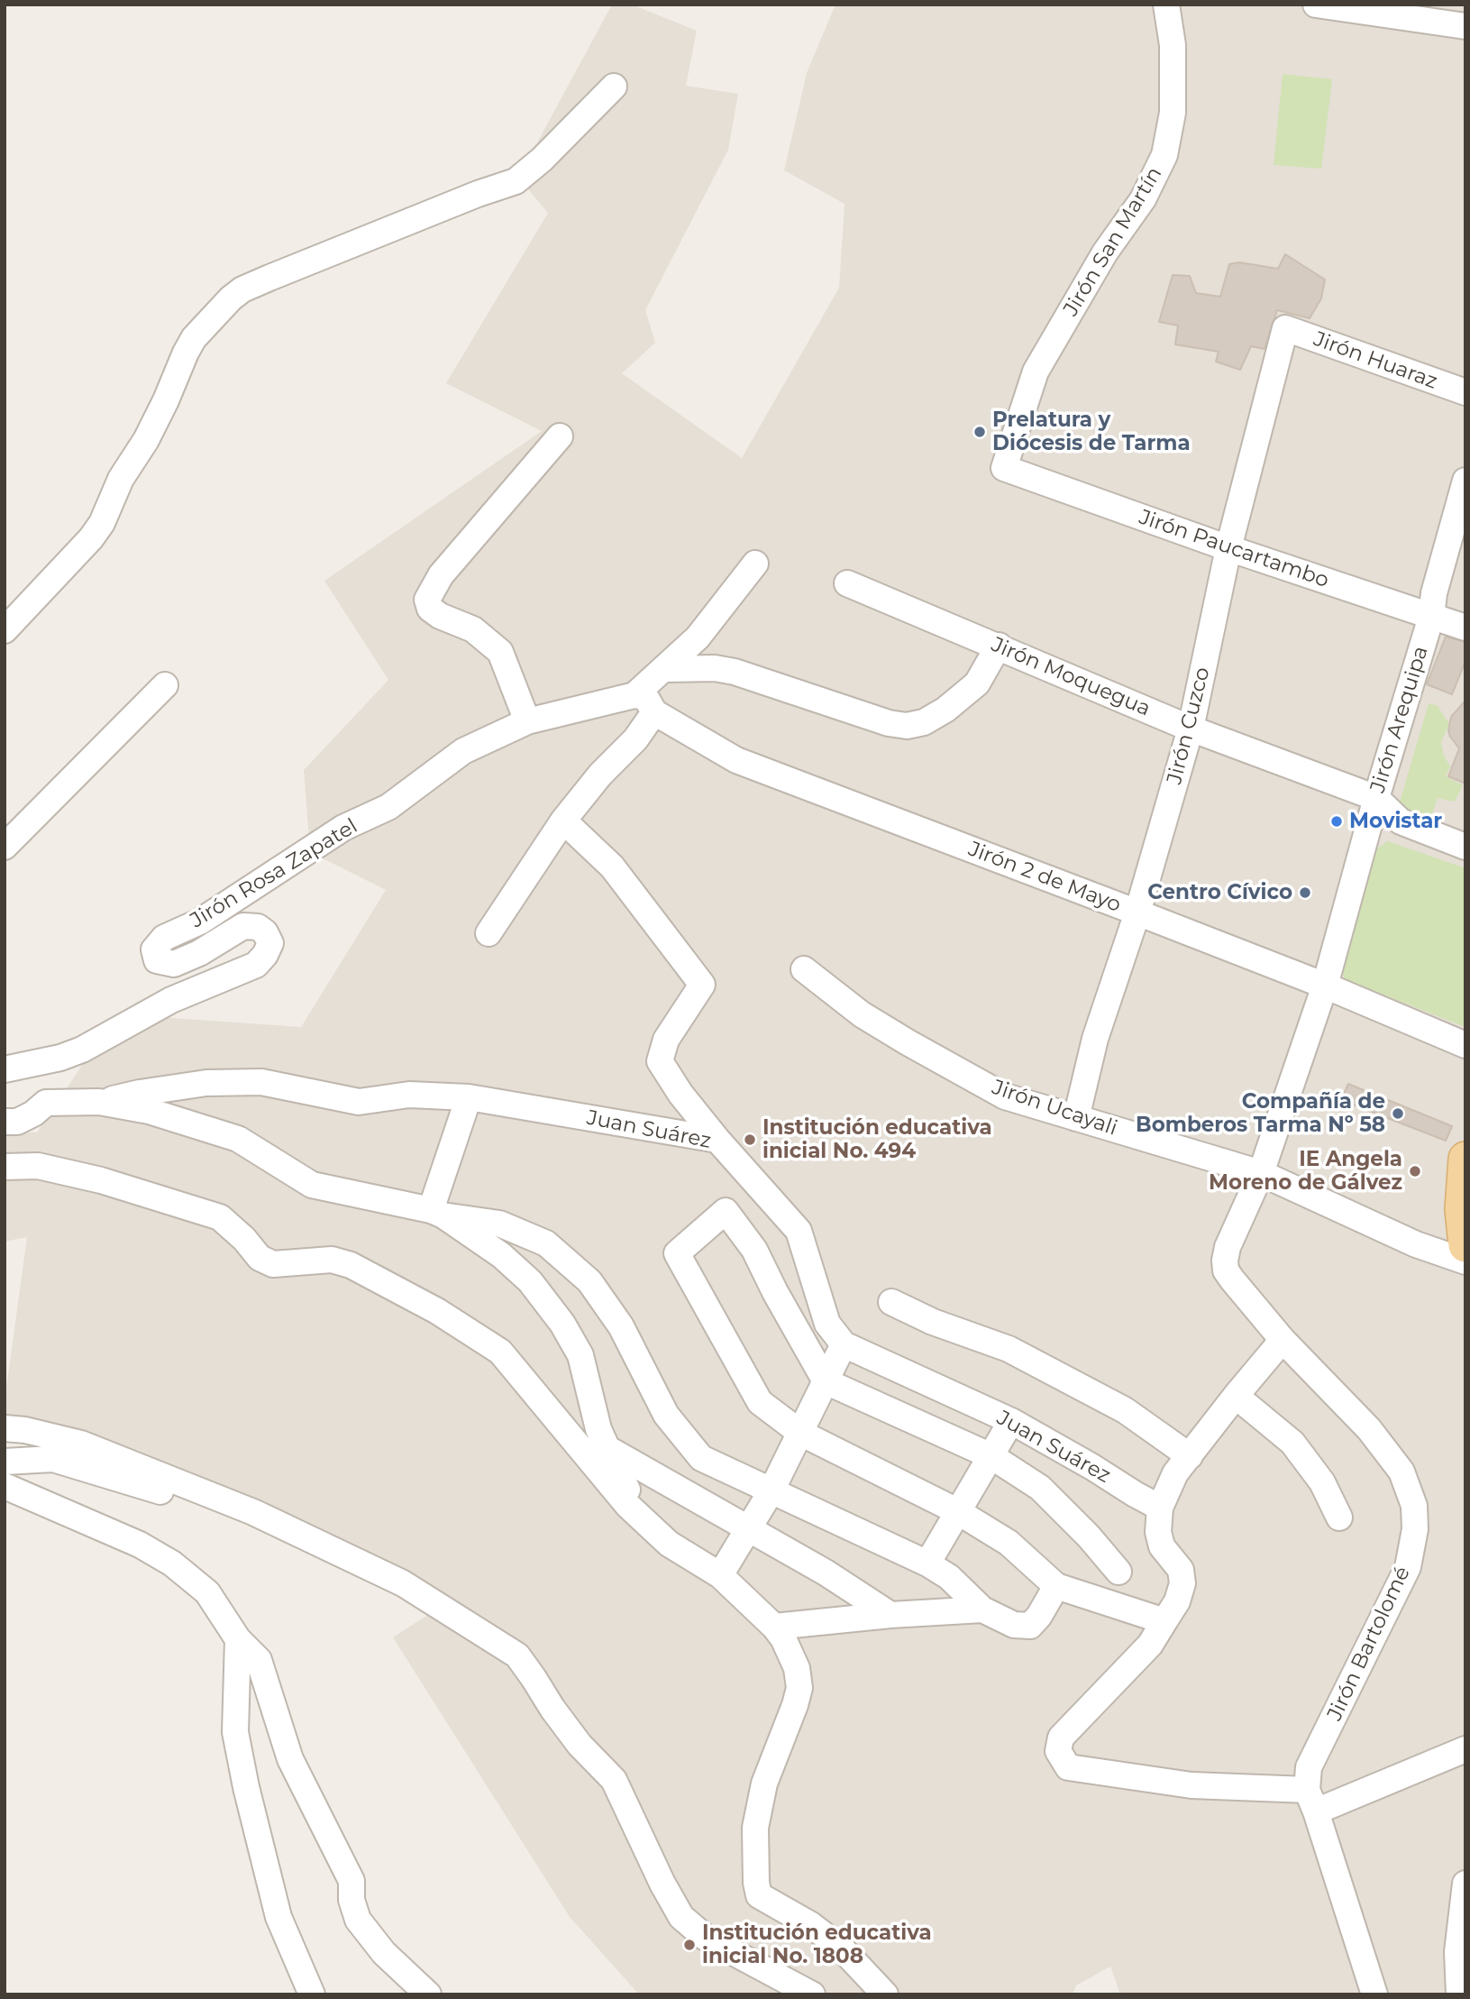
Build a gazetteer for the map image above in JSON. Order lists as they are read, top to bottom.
{
  "streets": {
    "street": [
      "Jirón San Martín",
      "Jirón Huaraz",
      "Jirón Paucartambo",
      "Jirón Moquegua",
      "Jirón Arequipa",
      "Jirón Cuzco",
      "Jirón Rosa Zapatel",
      "Jirón 2 de Mayo",
      "Jirón Ucayali",
      "Juan Suárez",
      "Jirón Bartolomé"
    ]
  },
  "crossings": [
    ["Jirón San Martín", "Jirón Paucartambo"],
    ["Jirón Huaraz", "Jirón Cuzco"],
    ["Jirón Paucartambo", "Jirón Arequipa"],
    ["Jirón Paucartambo", "Jirón Cuzco"],
    ["Jirón Moquegua", "Jirón Arequipa"],
    ["Jirón Moquegua", "Jirón Cuzco"],
    ["Jirón Arequipa", "Jirón 2 de Mayo"],
    ["Jirón Arequipa", "Jirón Ucayali"],
    ["Jirón Arequipa", "Jirón Bartolomé"],
    ["Jirón Cuzco", "Jirón 2 de Mayo"],
    ["Jirón Cuzco", "Jirón Ucayali"],
    ["Jirón Rosa Zapatel", "Jirón 2 de Mayo"]
  ],
  "places": [
    "Prelatura y Diócesis de Tarma",
    "Movistar",
    "Centro Cívico",
    "Compañía de Bomberos Tarma Nº 58",
    "Institución educativa inicial No. 494",
    "IE Angela Moreno de Gálvez",
    "Institución educativa inicial No. 1808"
  ]
}
